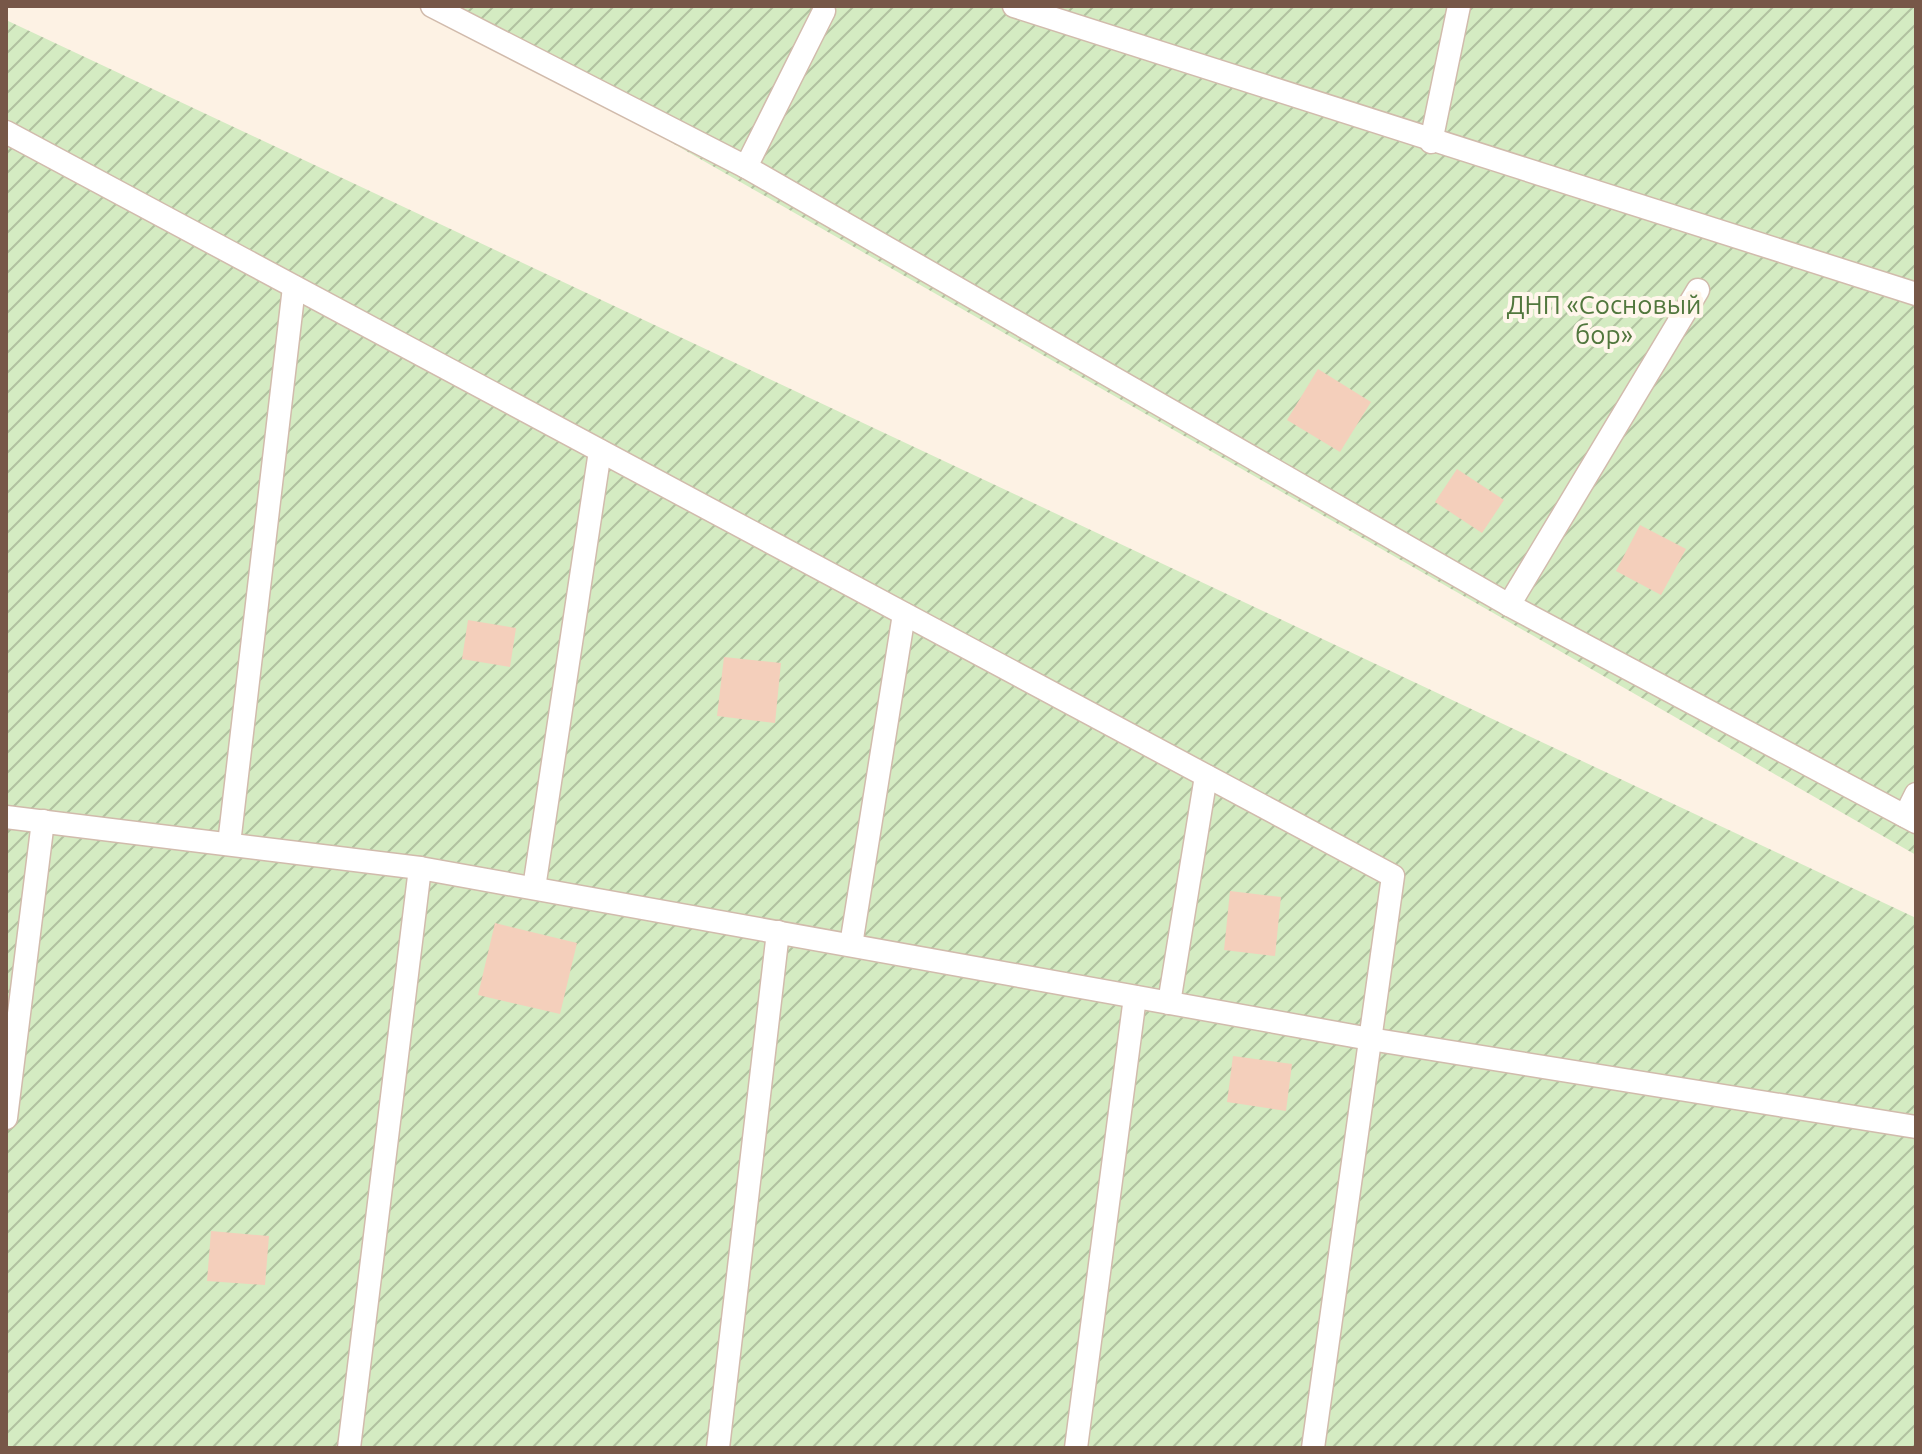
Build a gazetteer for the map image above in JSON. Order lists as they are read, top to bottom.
{
  "parks": ["ДНП «Сосновый бор»"]
}
